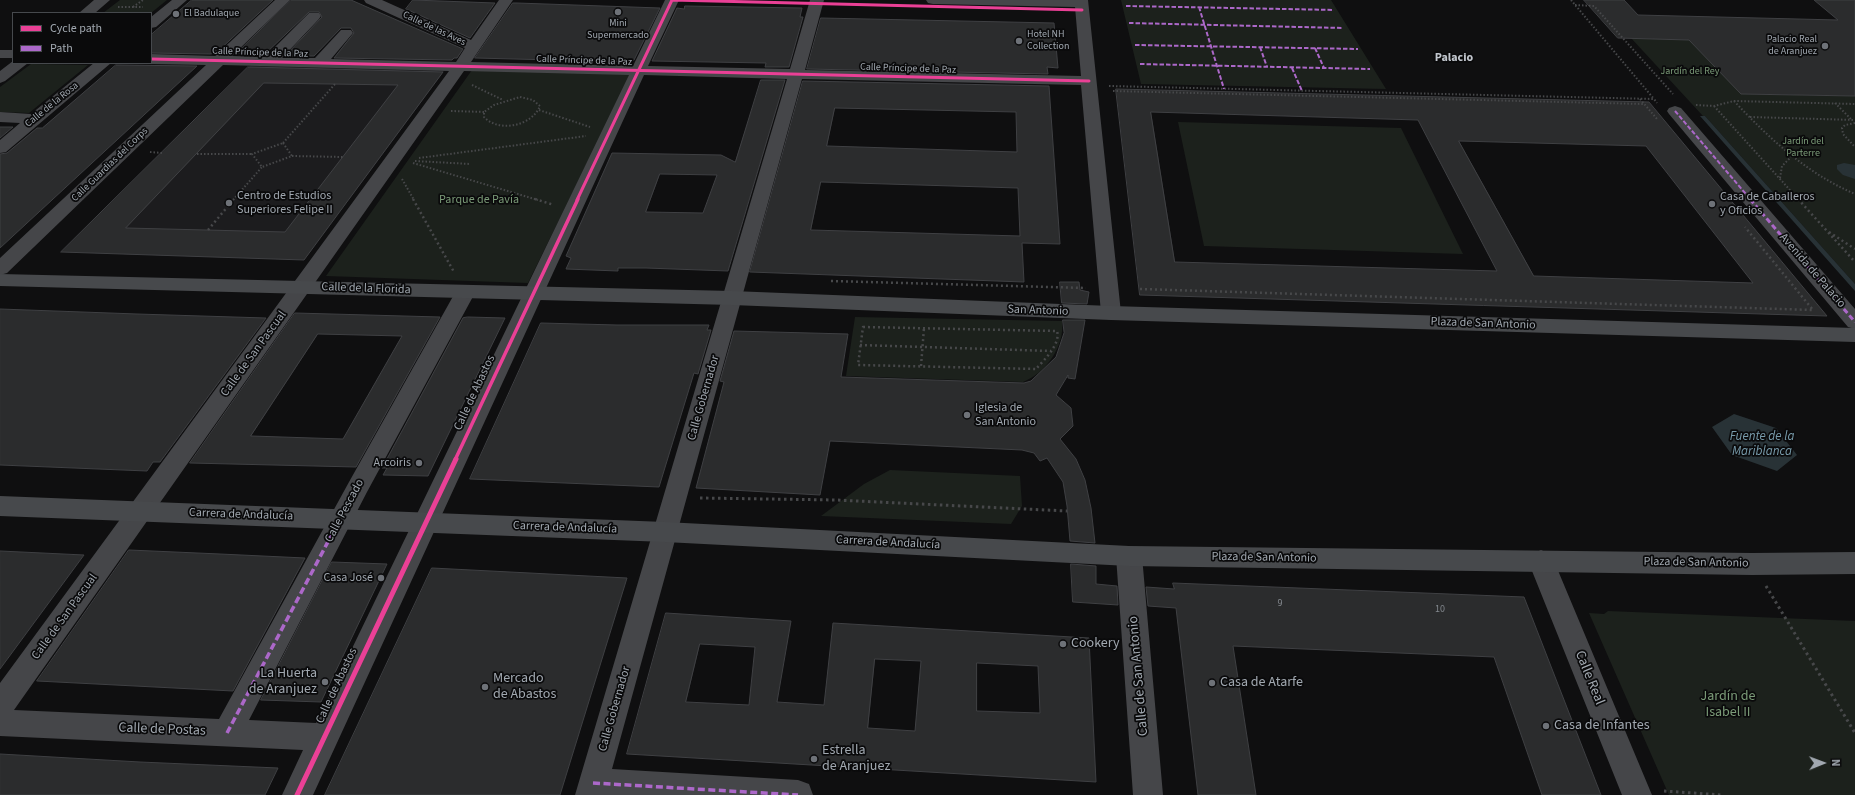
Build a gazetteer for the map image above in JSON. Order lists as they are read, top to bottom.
{
  "streets": {
    "main road": [
      "Calle de la Florida",
      "San Antonio",
      "Plaza de San Antonio",
      "Carrera de Andalucía"
    ],
    "street": [
      "Calle de las Aves",
      "Calle Príncipe de la Paz",
      "Calle de la Rosa",
      "Calle Guardias del Corps",
      "Avenida de Palacio",
      "Calle de San Pascual",
      "Calle de Abastos",
      "Calle Gobernador",
      "Calle Pescado",
      "Calle de San Antonio",
      "Calle Real",
      "Calle de Postas"
    ]
  },
  "crossings": [
    ["Calle de las Aves", "Calle de San Pascual"],
    ["Calle Príncipe de la Paz", "Calle Guardias del Corps"],
    ["Calle Príncipe de la Paz", "Calle de San Pascual"],
    ["Calle Príncipe de la Paz", "Calle de Abastos"],
    ["Calle Príncipe de la Paz", "Calle Gobernador"],
    ["Calle de la Florida", "San Antonio"],
    ["Calle de la Florida", "Calle de San Pascual"],
    ["Calle de la Florida", "Calle de Abastos"],
    ["Calle de la Florida", "Calle Gobernador"],
    ["Calle de la Florida", "Calle Pescado"],
    ["San Antonio", "Plaza de San Antonio"],
    ["San Antonio", "Calle Gobernador"],
    ["Plaza de San Antonio", "Carrera de Andalucía"],
    ["Plaza de San Antonio", "Calle de San Antonio"],
    ["Plaza de San Antonio", "Calle Real"],
    ["Calle de San Pascual", "Carrera de Andalucía"],
    ["Calle de Abastos", "Carrera de Andalucía"],
    ["Calle de Abastos", "Calle de Postas"],
    ["Calle Gobernador", "Carrera de Andalucía"],
    ["Calle Pescado", "Carrera de Andalucía"],
    ["Calle Pescado", "Calle de Postas"],
    ["Carrera de Andalucía", "Calle de San Antonio"]
  ],
  "districts": ["Palacio"],
  "water": ["Fuente de la Mariblanca"],
  "parks": [
    "Jardín del Rey",
    "Jardín del Parterre",
    "Parque de Pavía",
    "Jardín de Isabel II"
  ],
  "places": [
    "Mini Supermercado",
    "El Badulaque",
    "Hotel NH Collection",
    "Palacio Real de Aranjuez",
    "Centro de Estudios Superiores Felipe II",
    "Casa de Caballeros y Oficios",
    "Iglesia de San Antonio",
    "Arcoiris",
    "Casa José",
    "Cookery",
    "La Huerta de Aranjuez",
    "Casa de Atarfe",
    "Mercado de Abastos",
    "Casa de Infantes",
    "Estrella de Aranjuez"
  ],
  "house_numbers": ["9", "10"],
  "legend": ["Cycle path", "Path"],
  "north": "right"
}
